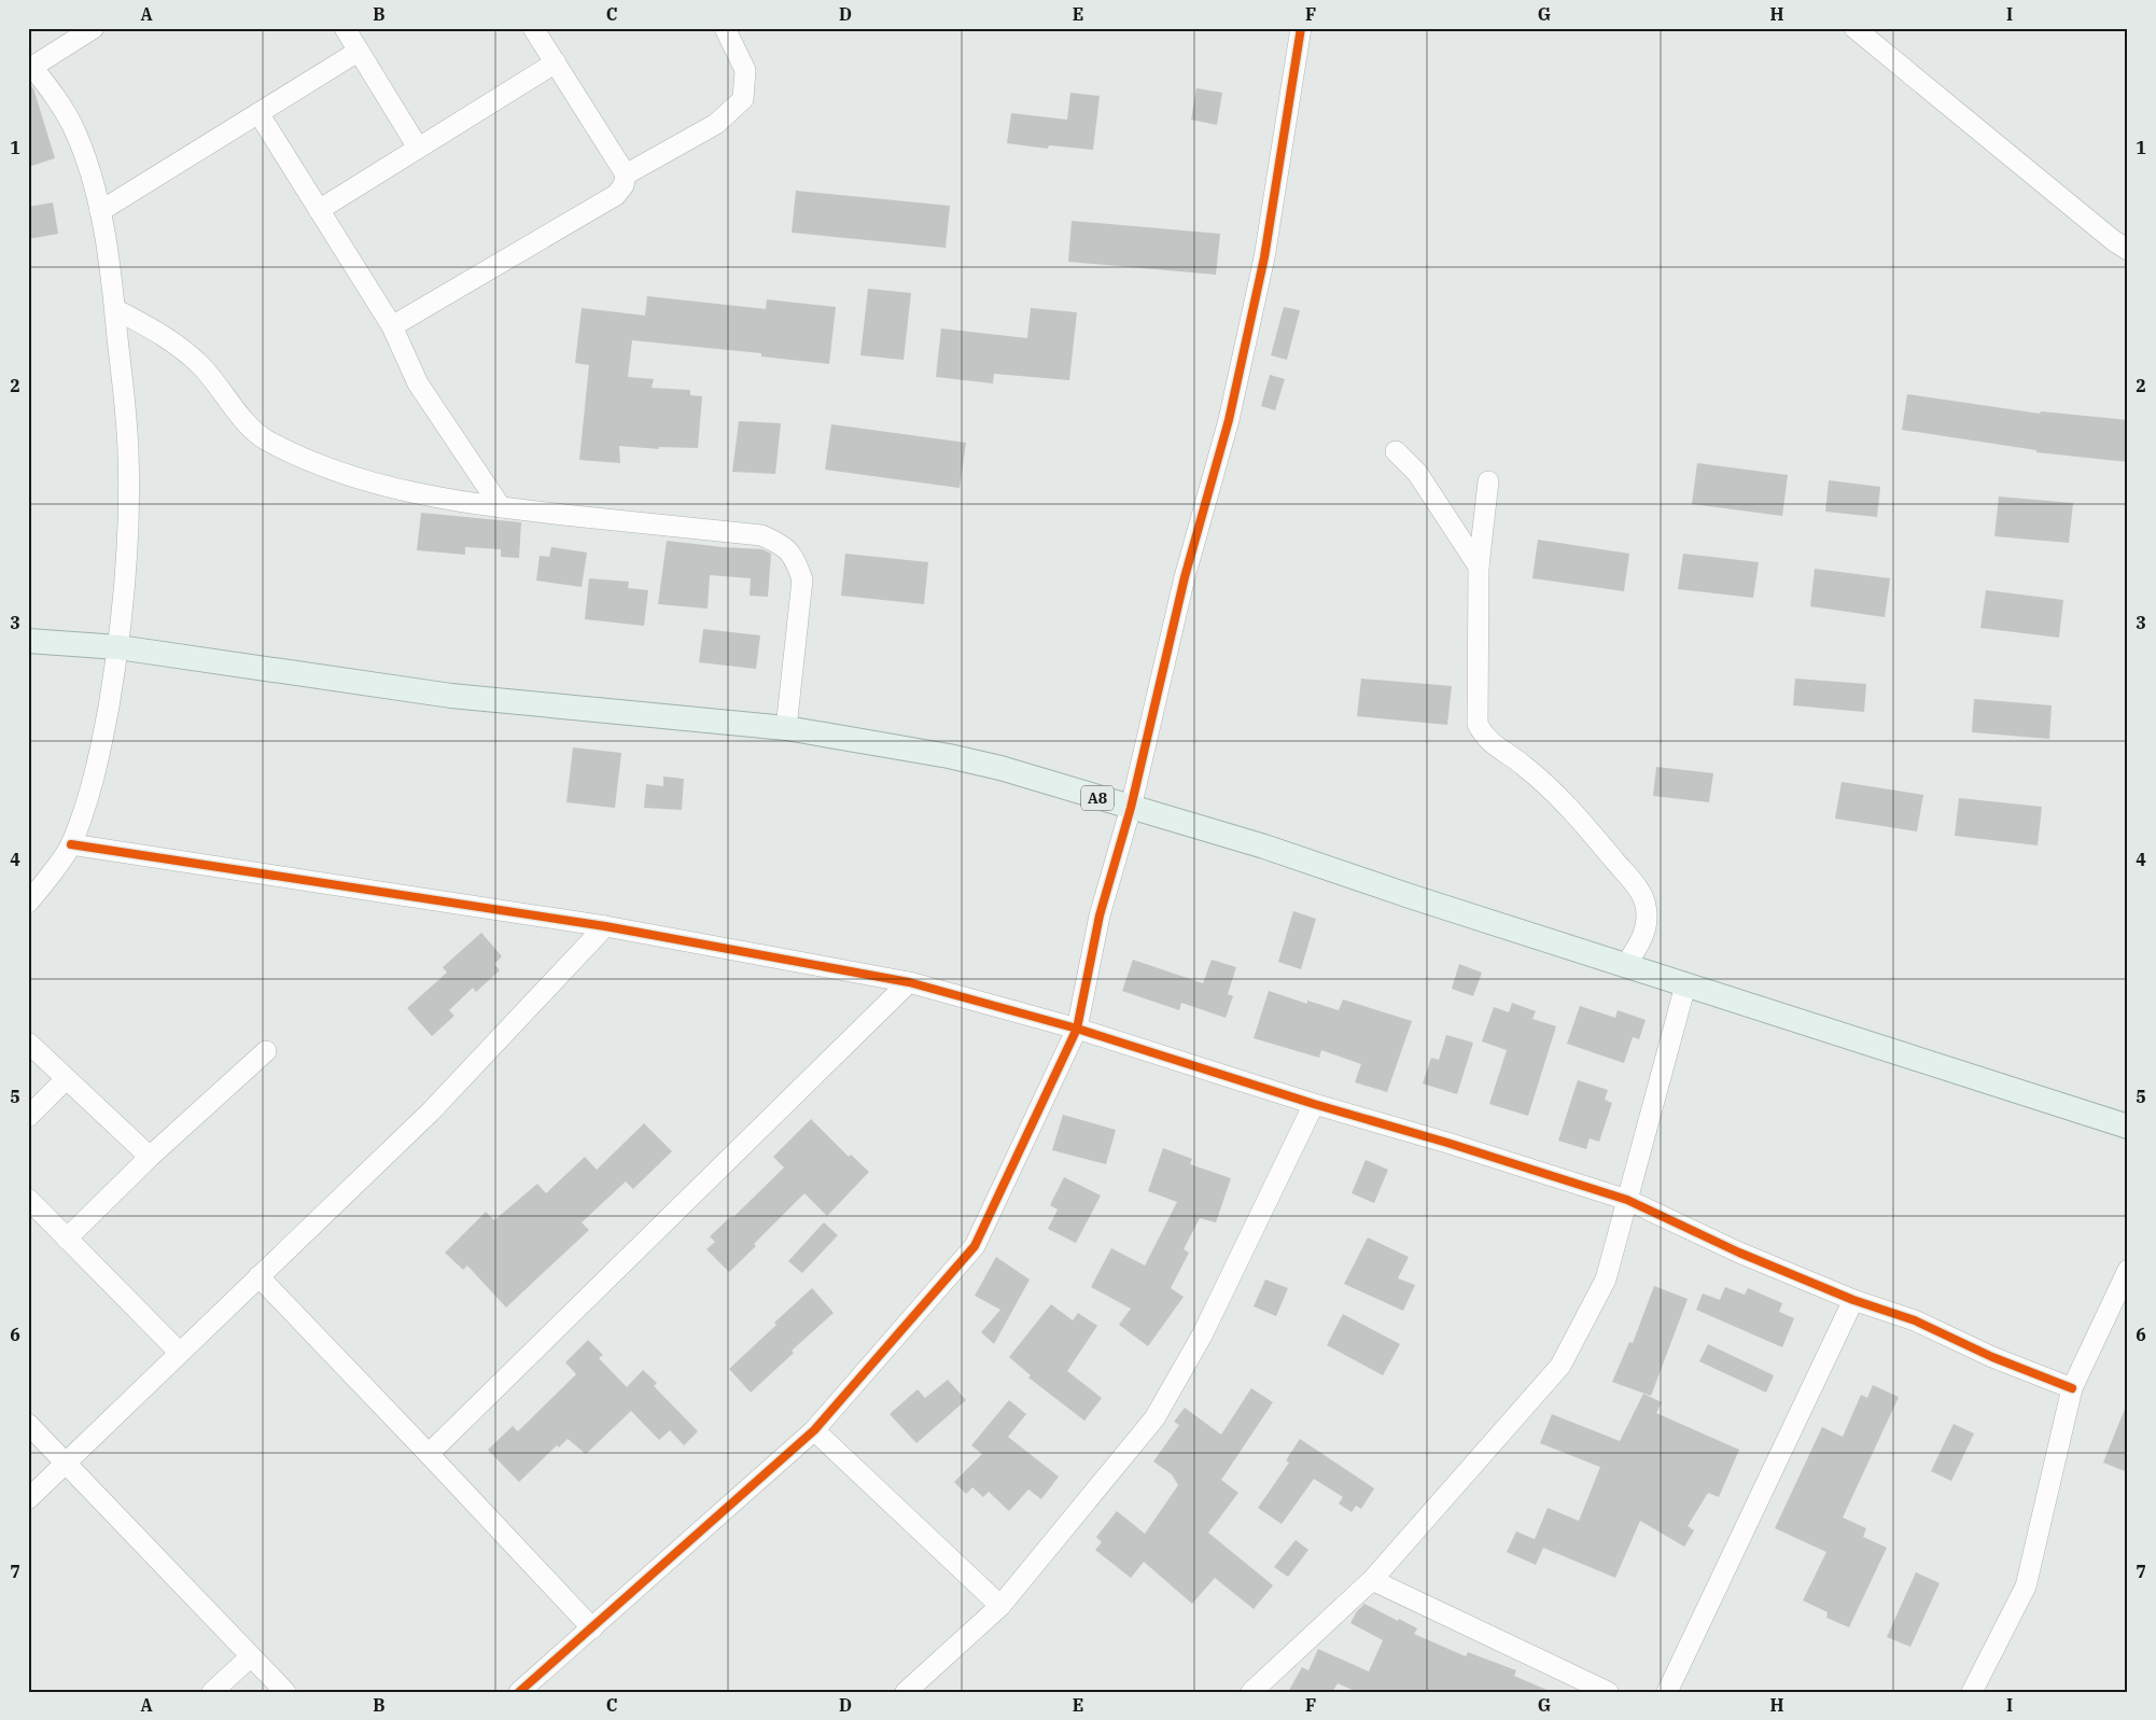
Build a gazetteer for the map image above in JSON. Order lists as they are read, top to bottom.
{
  "streets": {
    "main road": ["A8"]
  },
  "grid": {
    "columns": [
      "A",
      "B",
      "C",
      "D",
      "E",
      "F",
      "G",
      "H",
      "I"
    ],
    "rows": [
      "1",
      "2",
      "3",
      "4",
      "5",
      "6",
      "7"
    ]
  }
}
